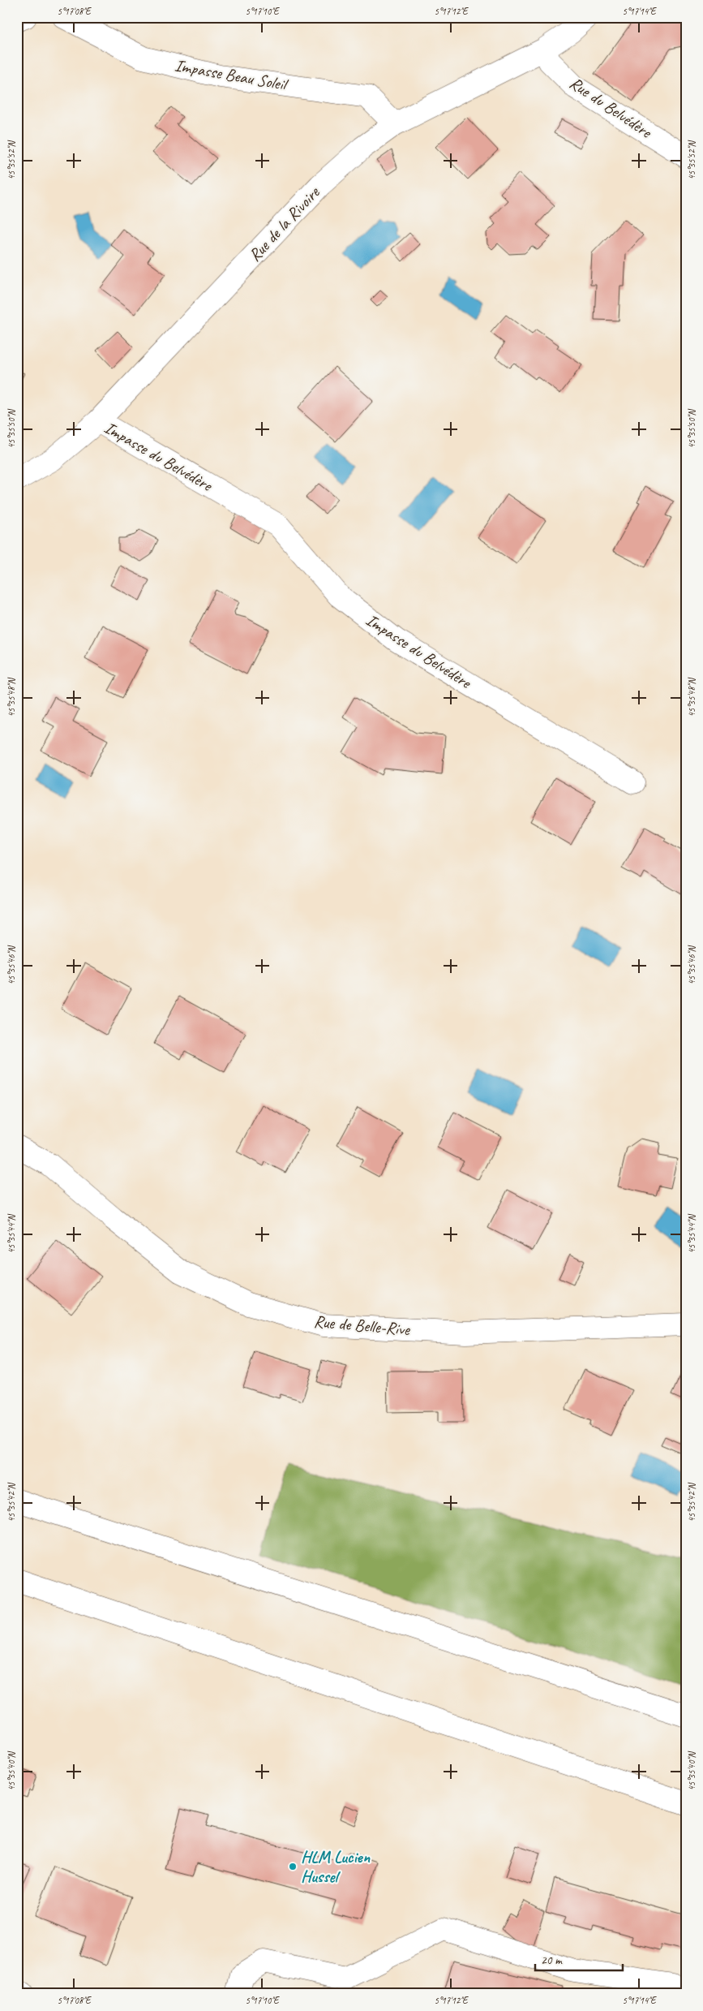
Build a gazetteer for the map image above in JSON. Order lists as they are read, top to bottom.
{
  "streets": {
    "main road": [
      "Impasse Beau Soleil",
      "Rue du Belvédère",
      "Rue de la Rivoire",
      "Impasse du Belvédère",
      "Rue de Belle-Rive"
    ]
  },
  "crossings": [
    ["Impasse Beau Soleil", "Rue de la Rivoire"],
    ["Rue du Belvédère", "Rue de la Rivoire"],
    ["Rue de la Rivoire", "Impasse du Belvédère"]
  ],
  "places": ["HLM Lucien Hussel"],
  "scale_bar": "20 m",
  "coordinates": [
    "5°17'08\"E",
    "5°17'10\"E",
    "5°17'12\"E",
    "5°17'14\"E",
    "45°35'52\"N",
    "45°35'50\"N",
    "45°35'48\"N",
    "45°35'46\"N",
    "45°35'44\"N",
    "45°35'42\"N",
    "45°35'40\"N"
  ]
}
